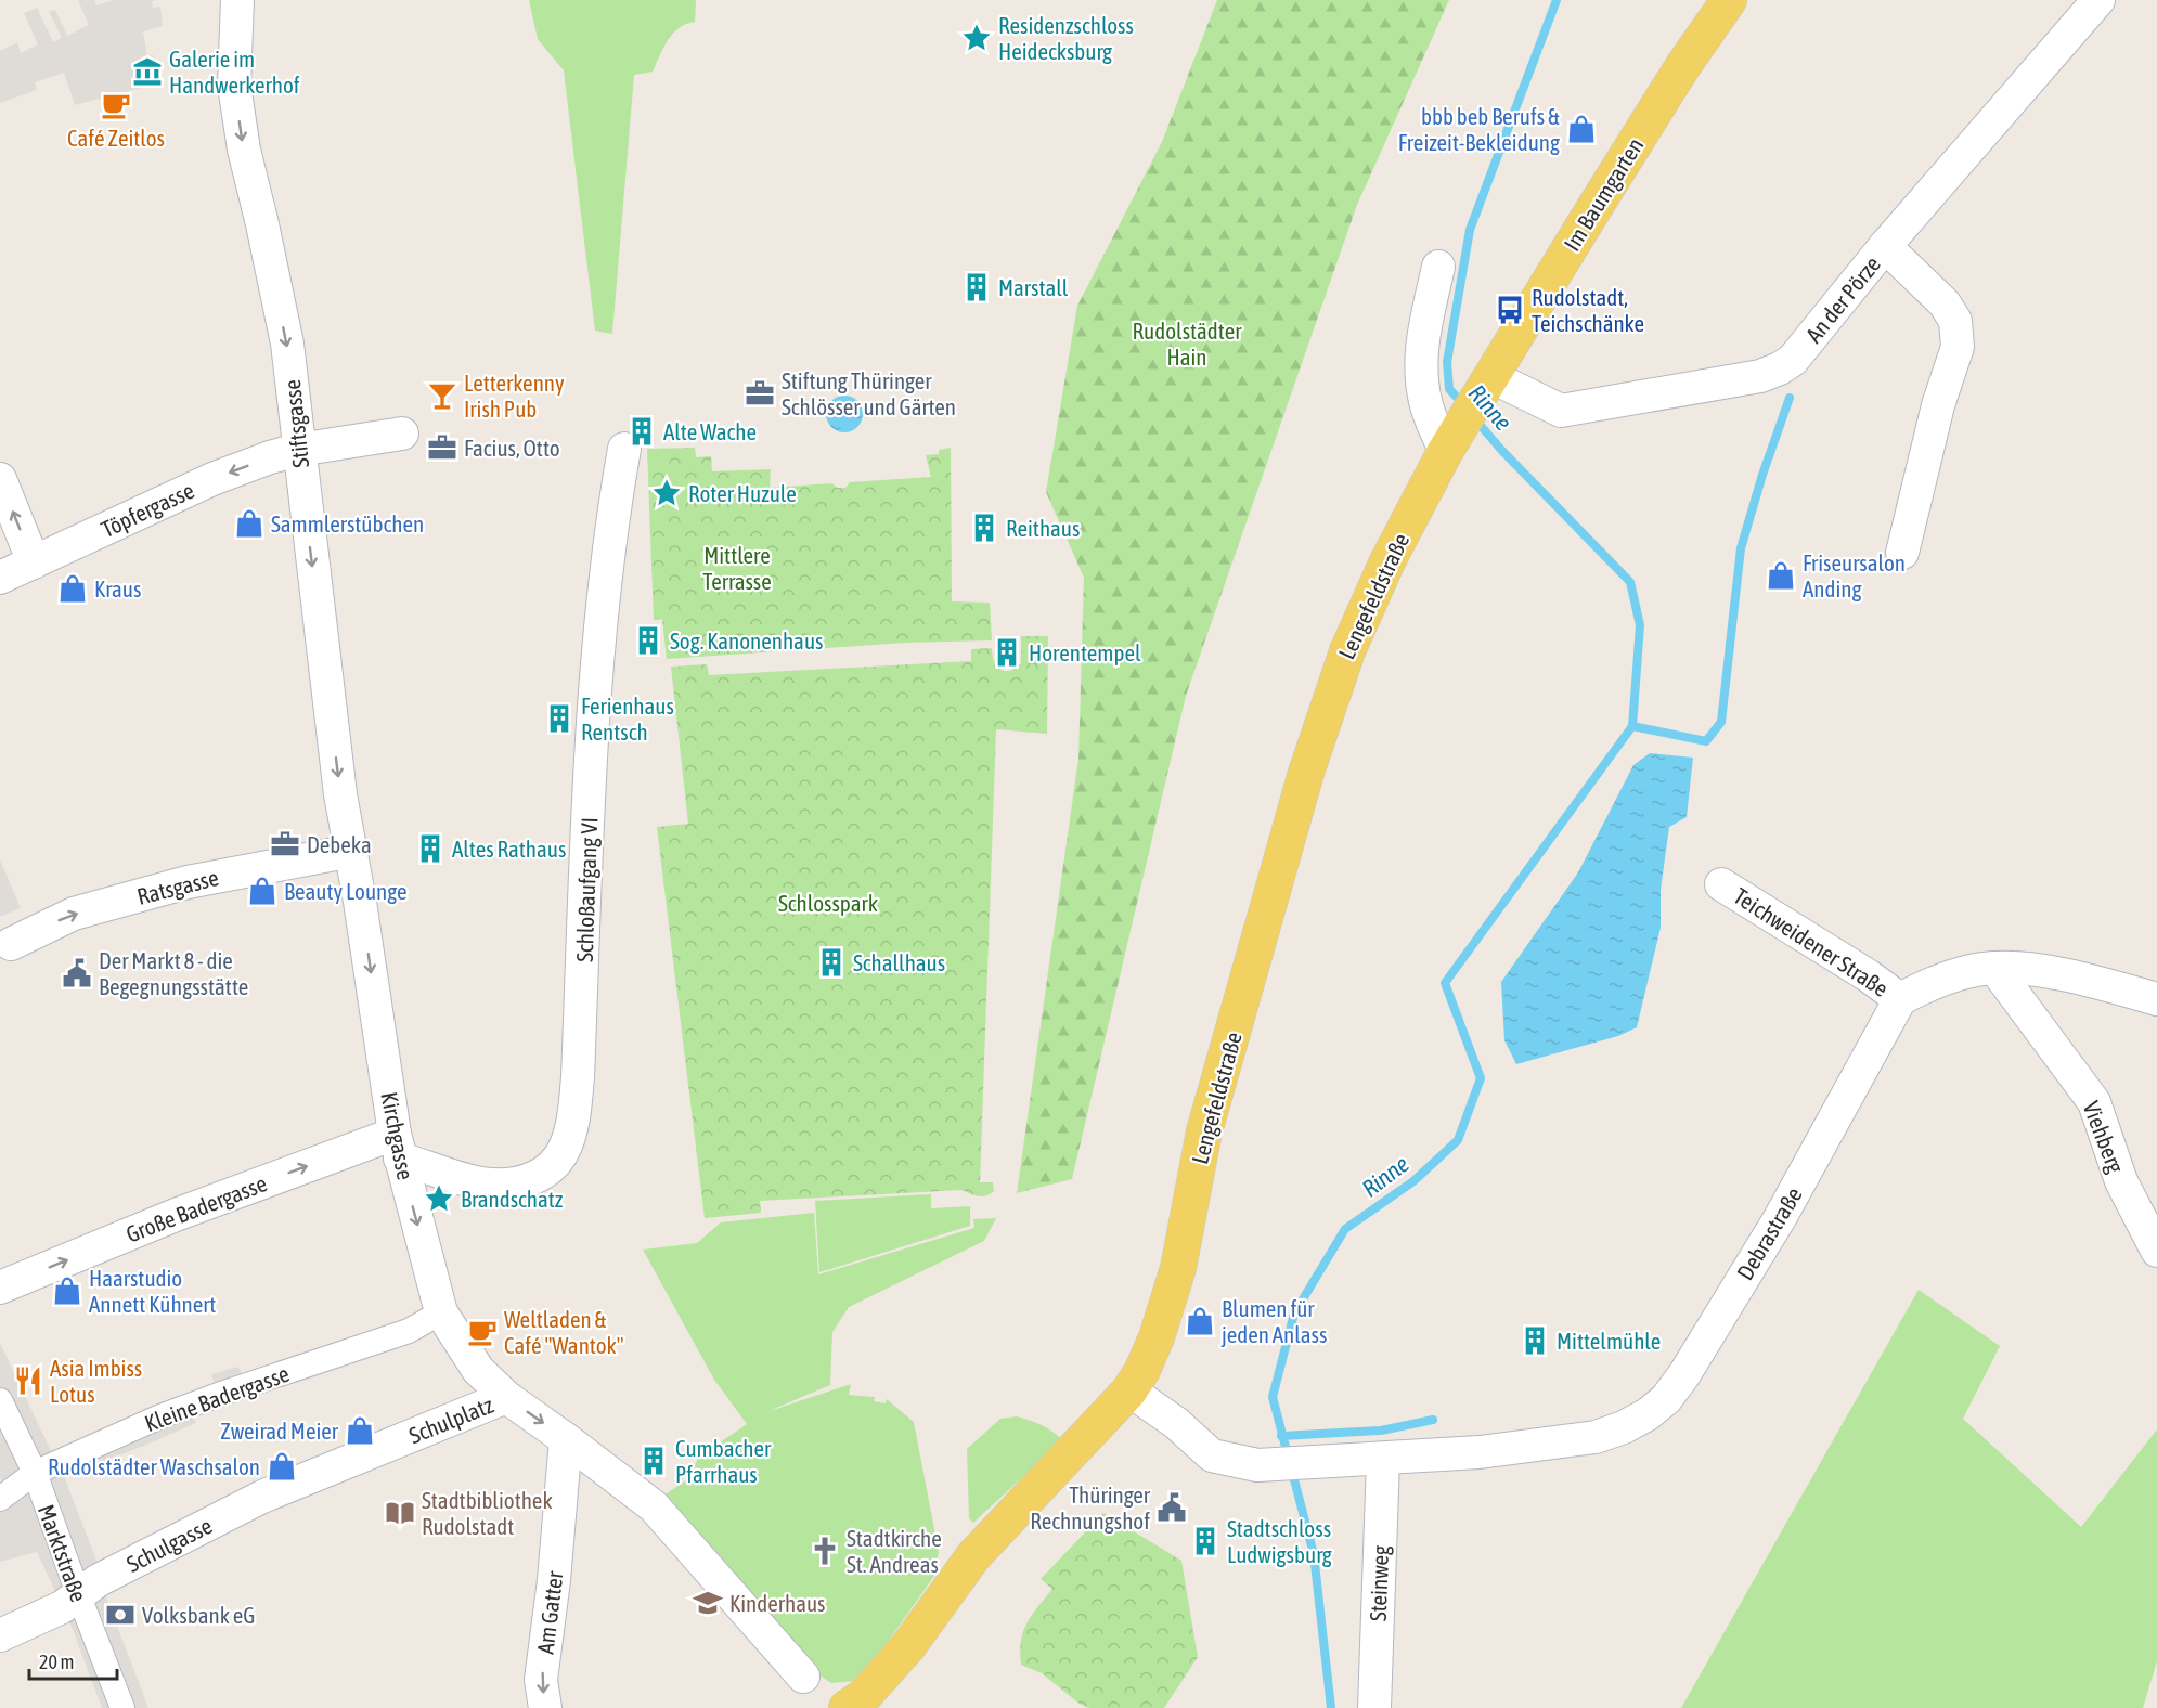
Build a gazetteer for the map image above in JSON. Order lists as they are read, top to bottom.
{
  "streets": {
    "main road": ["Im Baumgarten", "Lengefeldstraße"],
    "street": [
      "An der Pörze",
      "Stiftsgasse",
      "Töpfergasse",
      "Ratsgasse",
      "Schloßaufgang VI",
      "Teichweidener Straße",
      "Kirchgasse",
      "Viehberg",
      "Große Badergasse",
      "Debrastraße",
      "Kleine Badergasse",
      "Schulplatz",
      "Schulgasse",
      "Marktstraße",
      "Steinweg",
      "Am Gatter"
    ]
  },
  "crossings": [
    ["Im Baumgarten", "An der Pörze"],
    ["Im Baumgarten", "Lengefeldstraße"],
    ["Stiftsgasse", "Töpfergasse"],
    ["Stiftsgasse", "Ratsgasse"],
    ["Stiftsgasse", "Kirchgasse"],
    ["Lengefeldstraße", "Debrastraße"],
    ["Ratsgasse", "Kirchgasse"],
    ["Schloßaufgang VI", "Kirchgasse"],
    ["Schloßaufgang VI", "Große Badergasse"],
    ["Teichweidener Straße", "Debrastraße"],
    ["Kirchgasse", "Große Badergasse"],
    ["Kirchgasse", "Kleine Badergasse"],
    ["Kirchgasse", "Schulplatz"],
    ["Debrastraße", "Steinweg"],
    ["Kleine Badergasse", "Marktstraße"],
    ["Schulplatz", "Schulgasse"],
    ["Schulplatz", "Am Gatter"],
    ["Schulgasse", "Marktstraße"]
  ],
  "one_way": [
    "Stiftsgasse",
    "Töpfergasse",
    "Ratsgasse",
    "Kirchgasse",
    "Große Badergasse",
    "Am Gatter"
  ],
  "water": ["Rinne"],
  "parks": ["Rudolstädter Hain", "Mittlere Terrasse", "Schlosspark"],
  "places": {
    "place": ["Residenzschloss Heidecksburg", "Roter Huzule", "Brandschatz"],
    "museum": ["Galerie im Handwerkerhof"],
    "cafe": ["Café Zeitlos", "Weltladen & Café \"Wantok\""],
    "shop": [
      "bbb beb Berufs & Freizeit-Bekleidung",
      "Sammlerstübchen",
      "Friseursalon Anding",
      "Kraus",
      "Beauty Lounge",
      "Haarstudio Annett Kühnert",
      "Blumen für jeden Anlass",
      "Zweirad Meier",
      "Rudolstädter Waschsalon"
    ],
    "building": [
      "Marstall",
      "Alte Wache",
      "Reithaus",
      "Sog. Kanonenhaus",
      "Horentempel",
      "Ferienhaus Rentsch",
      "Altes Rathaus",
      "Schallhaus",
      "Mittelmühle",
      "Cumbacher Pfarrhaus",
      "Stadtschloss Ludwigsburg"
    ],
    "bus stop": ["Rudolstadt, Teichschänke"],
    "office": ["Stiftung Thüringer Schlösser und Gärten", "Facius, Otto", "Debeka"],
    "bar": ["Letterkenny Irish Pub"],
    "public building": ["Der Markt 8 - die Begegnungsstätte", "Thüringer Rechnungshof"],
    "restaurant": ["Asia Imbiss Lotus"],
    "library": ["Stadtbibliothek Rudolstadt"],
    "church": ["Stadtkirche St. Andreas"],
    "school or university": ["Kinderhaus"],
    "bank": ["Volksbank eG"]
  },
  "scale_bar": "20 m"
}
